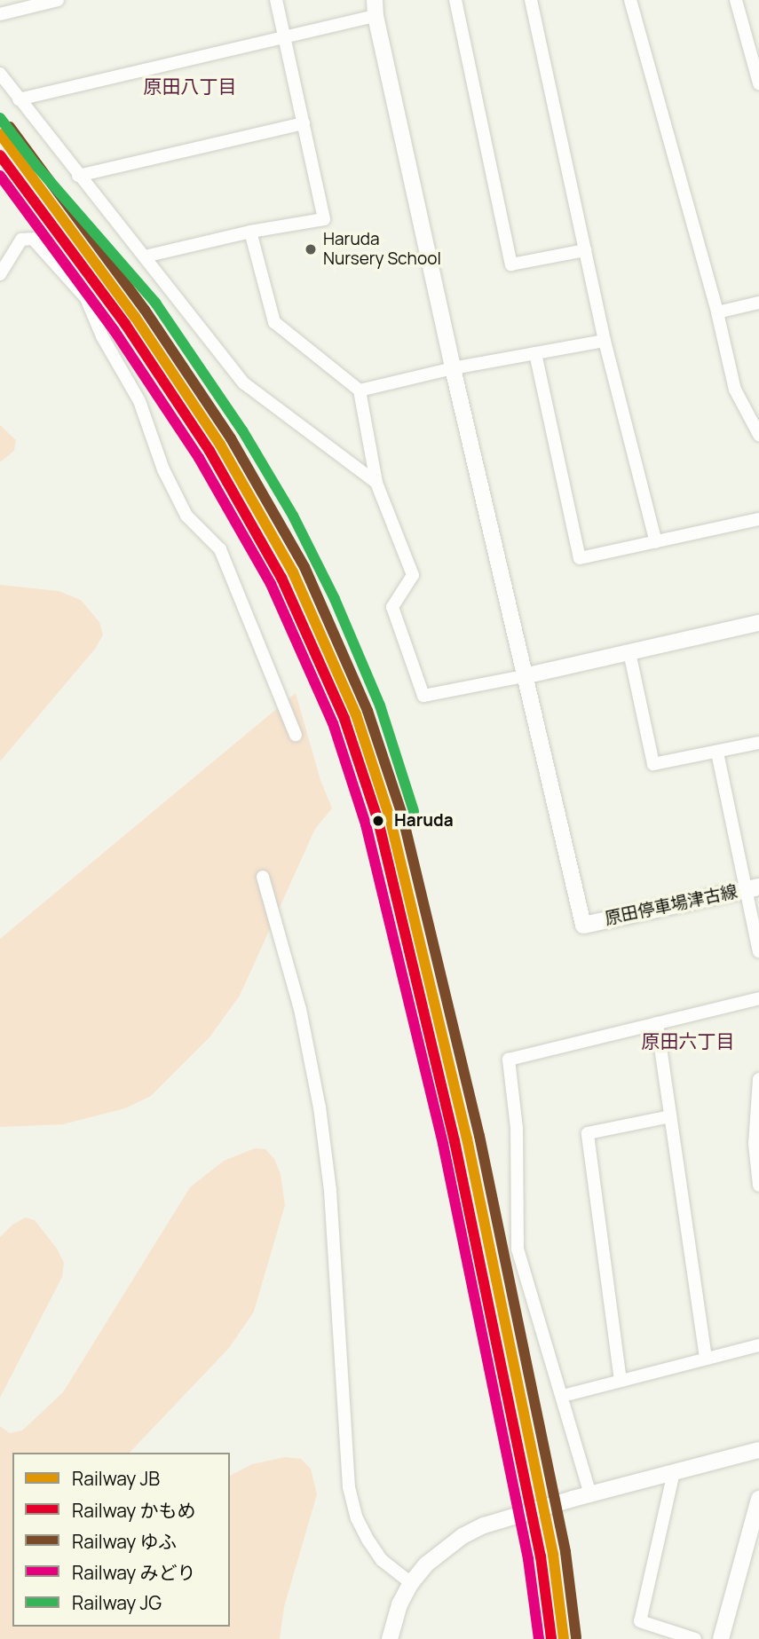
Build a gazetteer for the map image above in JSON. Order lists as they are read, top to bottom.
{
  "streets": {
    "main road": ["原田停車場津古線"]
  },
  "districts": ["原田八丁目", "原田六丁目"],
  "places": ["Haruda Nursery School", "Haruda"],
  "lines": [
    "rail line JG",
    "rail line ゆふ",
    "rail line JB",
    "rail line かもめ",
    "rail line みどり"
  ],
  "legend": [
    "Railway JB",
    "Railway かもめ",
    "Railway ゆふ",
    "Railway みどり",
    "Railway JG"
  ]
}
